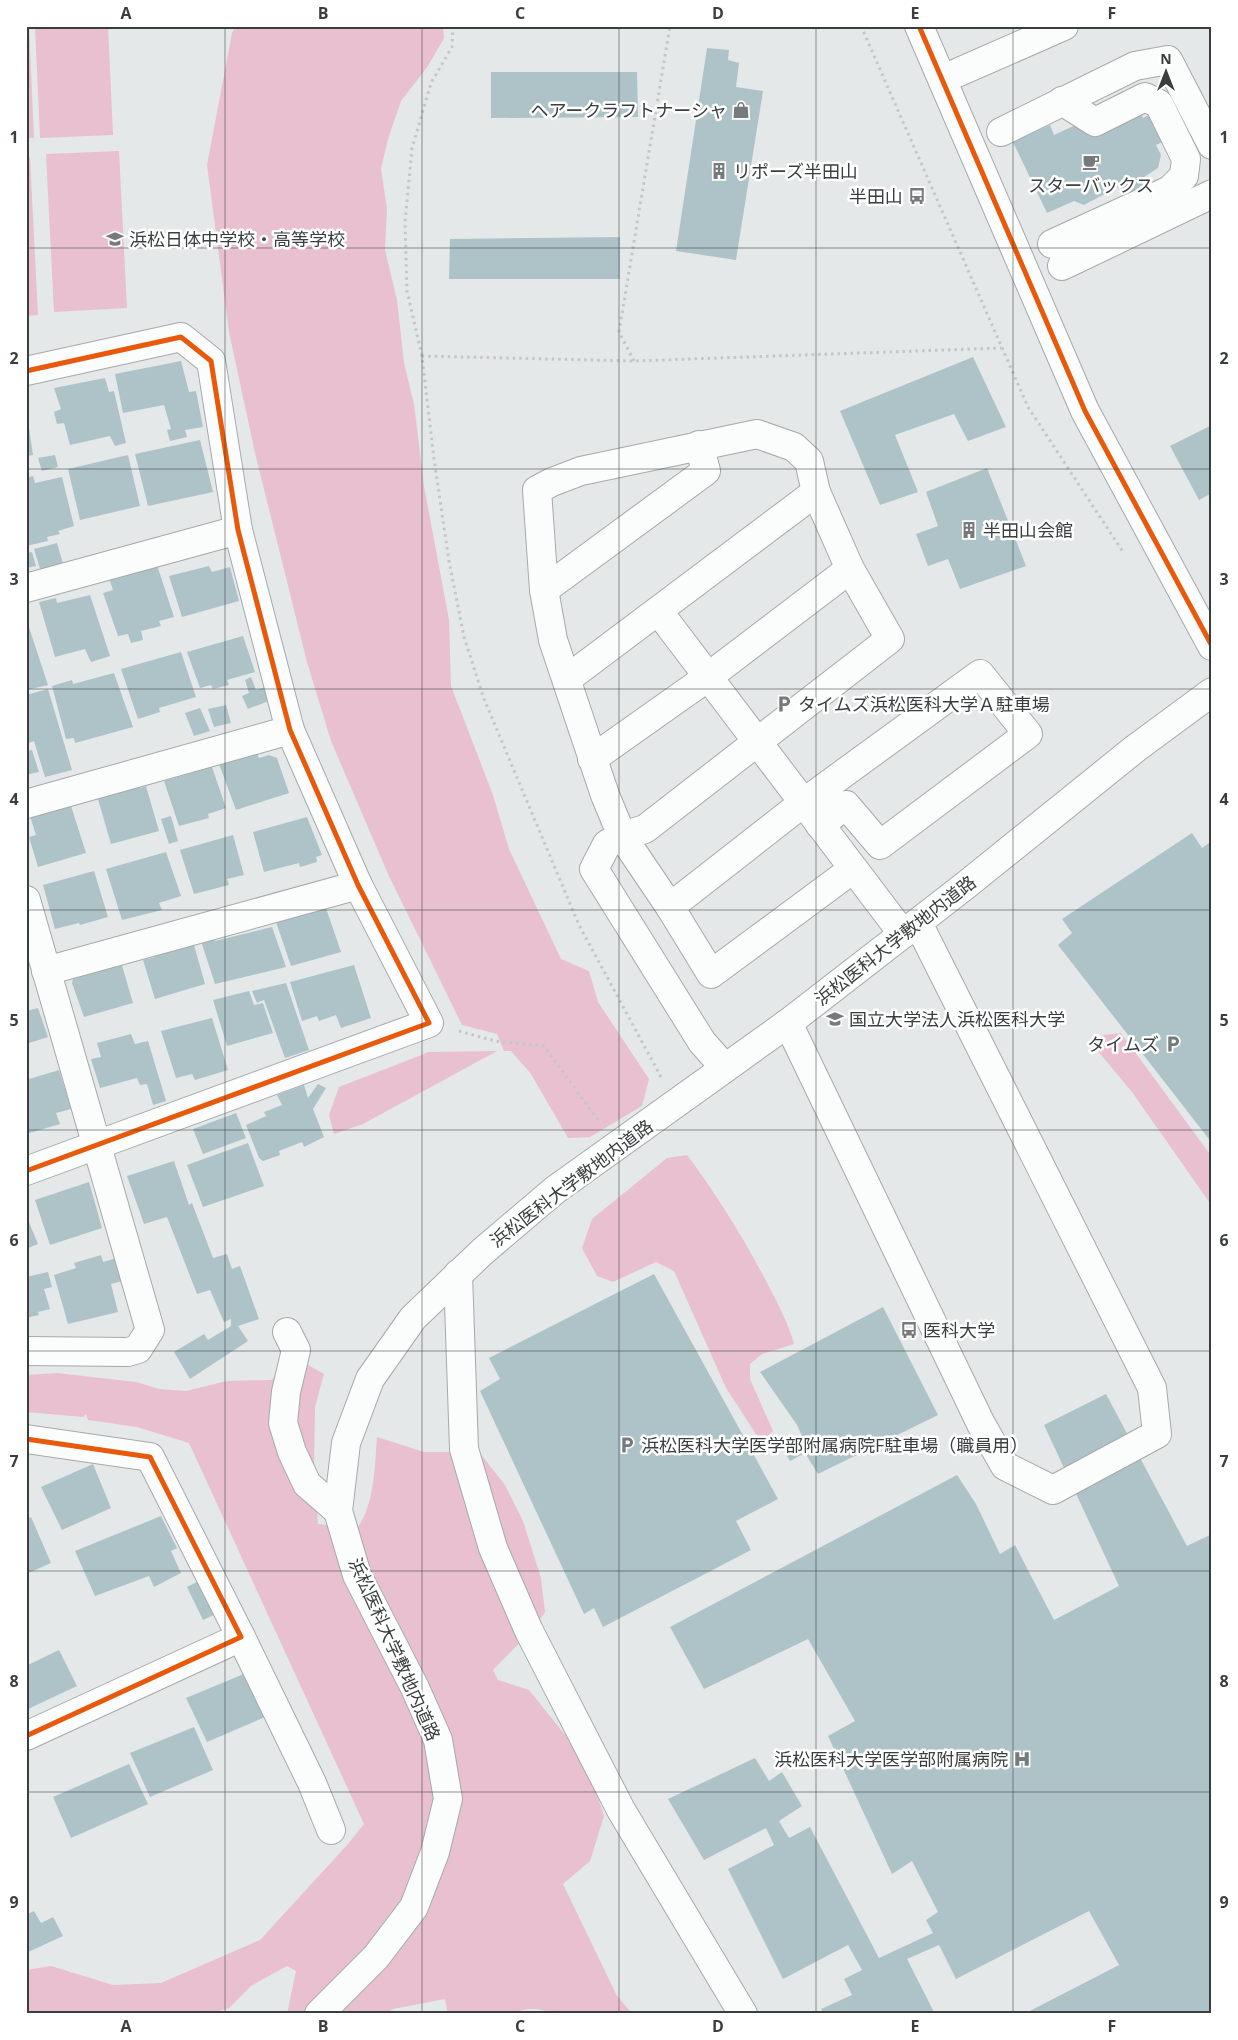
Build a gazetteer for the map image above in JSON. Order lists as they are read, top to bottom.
{
  "streets": {
    "street": ["浜松医科大学敷地内道路"]
  },
  "places": {
    "shop": ["ヘアークラフトナーシャ"],
    "cafe": ["スターバックス"],
    "building": ["リポーズ半田山", "半田山会館"],
    "bus stop": ["半田山", "医科大学"],
    "school or university": ["浜松日体中学校・高等学校", "国立大学法人浜松医科大学"],
    "parking": ["タイムズ浜松医科大学Ａ駐車場", "タイムズ", "浜松医科大学医学部附属病院F駐車場（職員用）"],
    "hospital": ["浜松医科大学医学部附属病院"]
  },
  "north": "top",
  "grid": {
    "columns": [
      "A",
      "B",
      "C",
      "D",
      "E",
      "F"
    ],
    "rows": [
      "1",
      "2",
      "3",
      "4",
      "5",
      "6",
      "7",
      "8",
      "9"
    ]
  }
}
